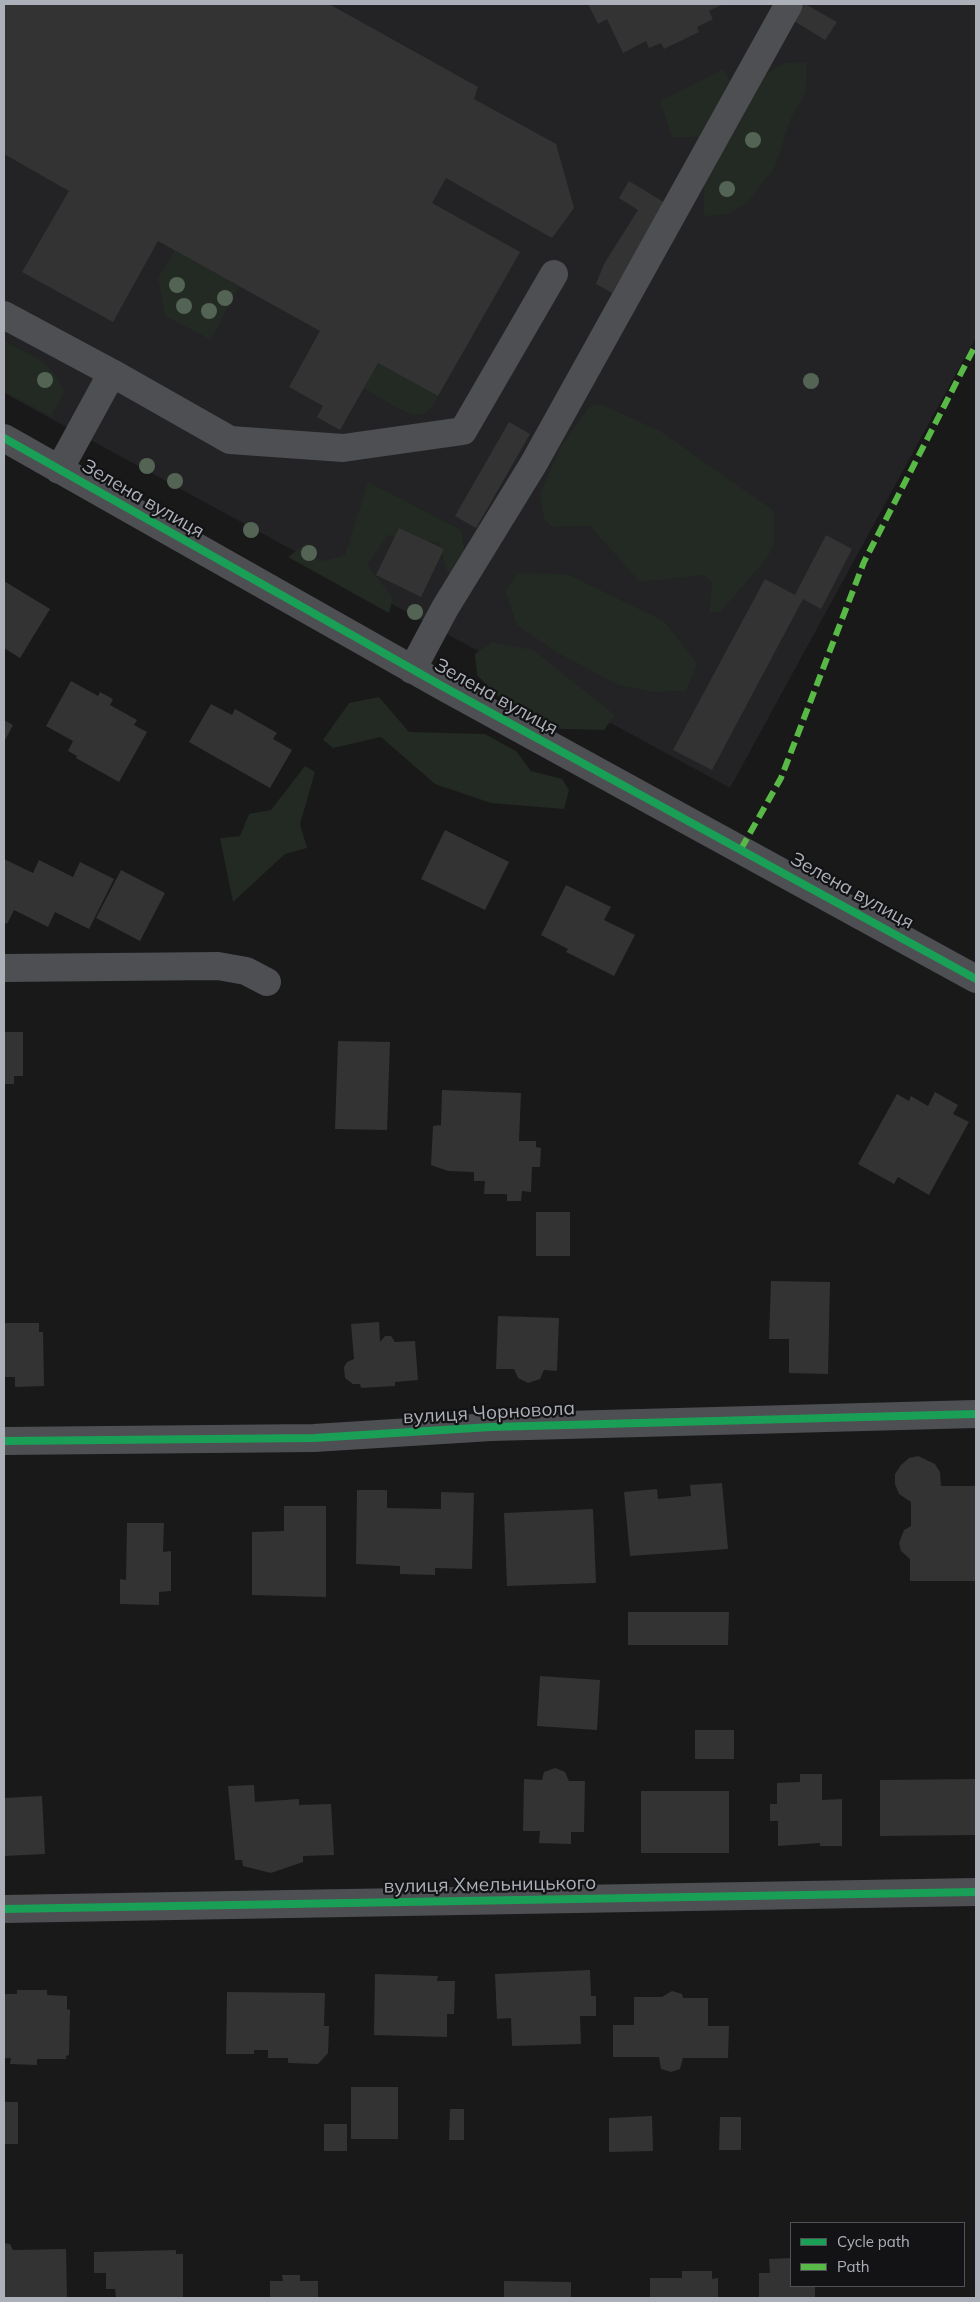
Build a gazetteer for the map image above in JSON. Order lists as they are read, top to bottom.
{
  "streets": {
    "street": ["Зелена вулиця", "вулиця Чорновола", "вулиця Хмельницького"]
  },
  "legend": ["Cycle path", "Path"]
}
